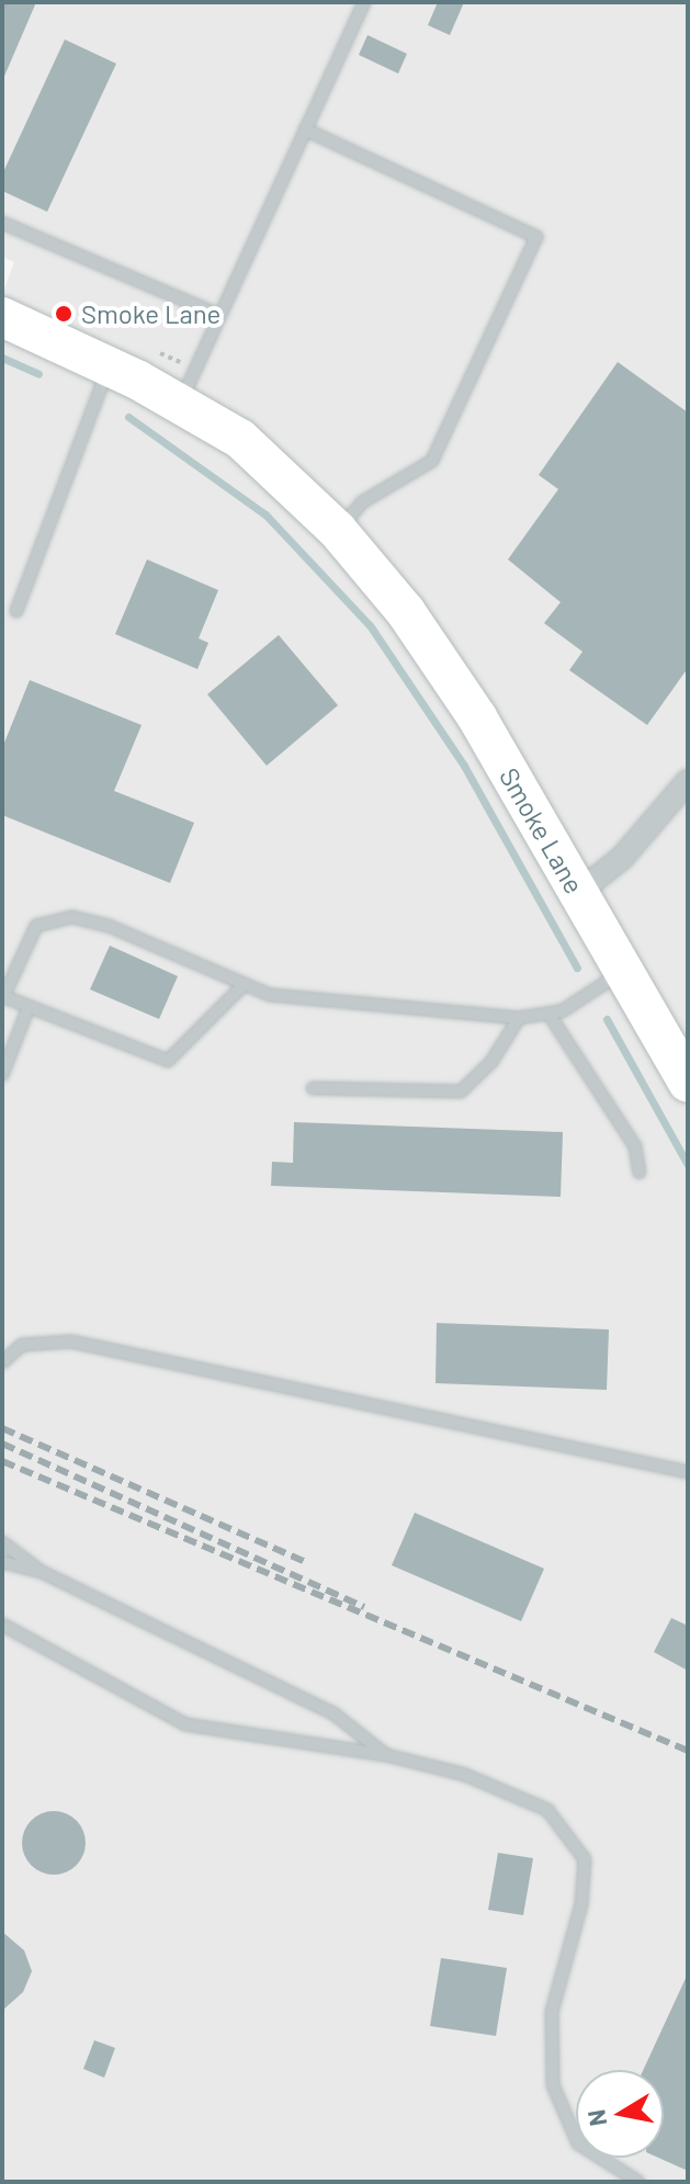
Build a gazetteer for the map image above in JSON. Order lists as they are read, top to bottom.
{
  "streets": {
    "highway": ["Smoke Lane"]
  },
  "places": ["Smoke Lane"],
  "north": "left"
}
